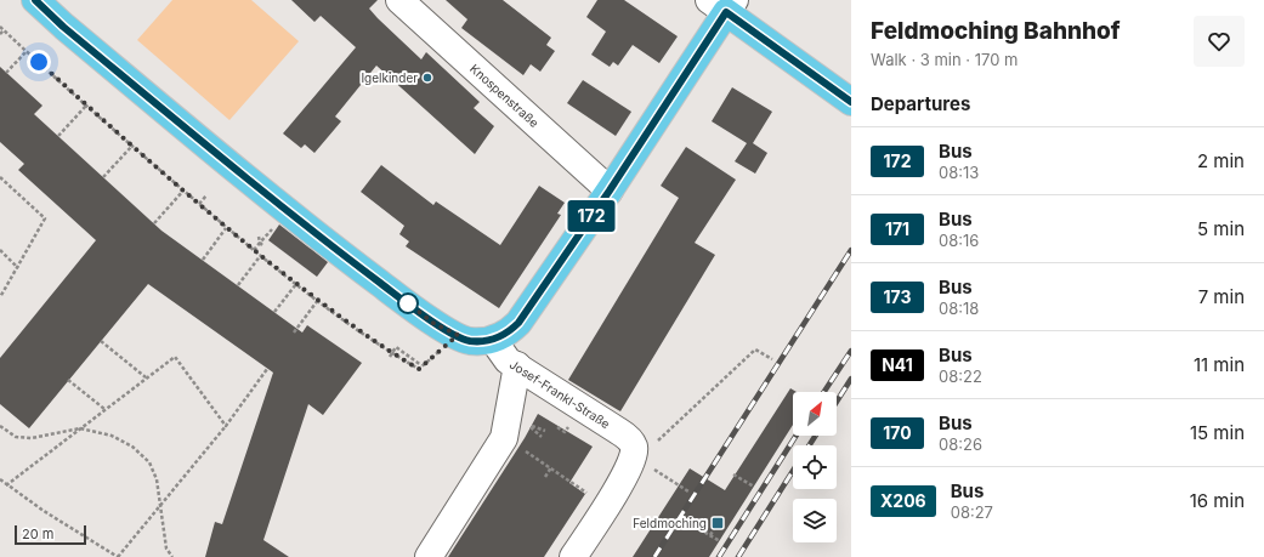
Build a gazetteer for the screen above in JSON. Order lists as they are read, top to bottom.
{
  "streets": {
    "street": ["Knospenstraße", "Josef-Frankl-Straße"]
  },
  "places": {
    "other": ["Igelkinder"],
    "transit": ["Feldmoching"]
  },
  "lines": ["bus line 172"],
  "scale_bar": "20 m",
  "north": "top right",
  "page": {
    "on_map": "172",
    "heading": [
      ["Feldmoching Bahnhof", "Walk · 3 min · 170 m"],
      "Departures"
    ],
    "list": [
      {
        "mark": "172",
        "name": "Bus",
        "note": "08:13",
        "value": "2 min"
      },
      {
        "mark": "171",
        "name": "Bus",
        "note": "08:16",
        "value": "5 min"
      },
      {
        "mark": "173",
        "name": "Bus",
        "note": "08:18",
        "value": "7 min"
      },
      {
        "mark": "N41",
        "name": "Bus",
        "note": "08:22",
        "value": "11 min"
      },
      {
        "mark": "170",
        "name": "Bus",
        "note": "08:26",
        "value": "15 min"
      },
      {
        "mark": "X206",
        "name": "Bus",
        "note": "08:27",
        "value": "16 min"
      }
    ],
    "scale": "20 m"
  }
}
